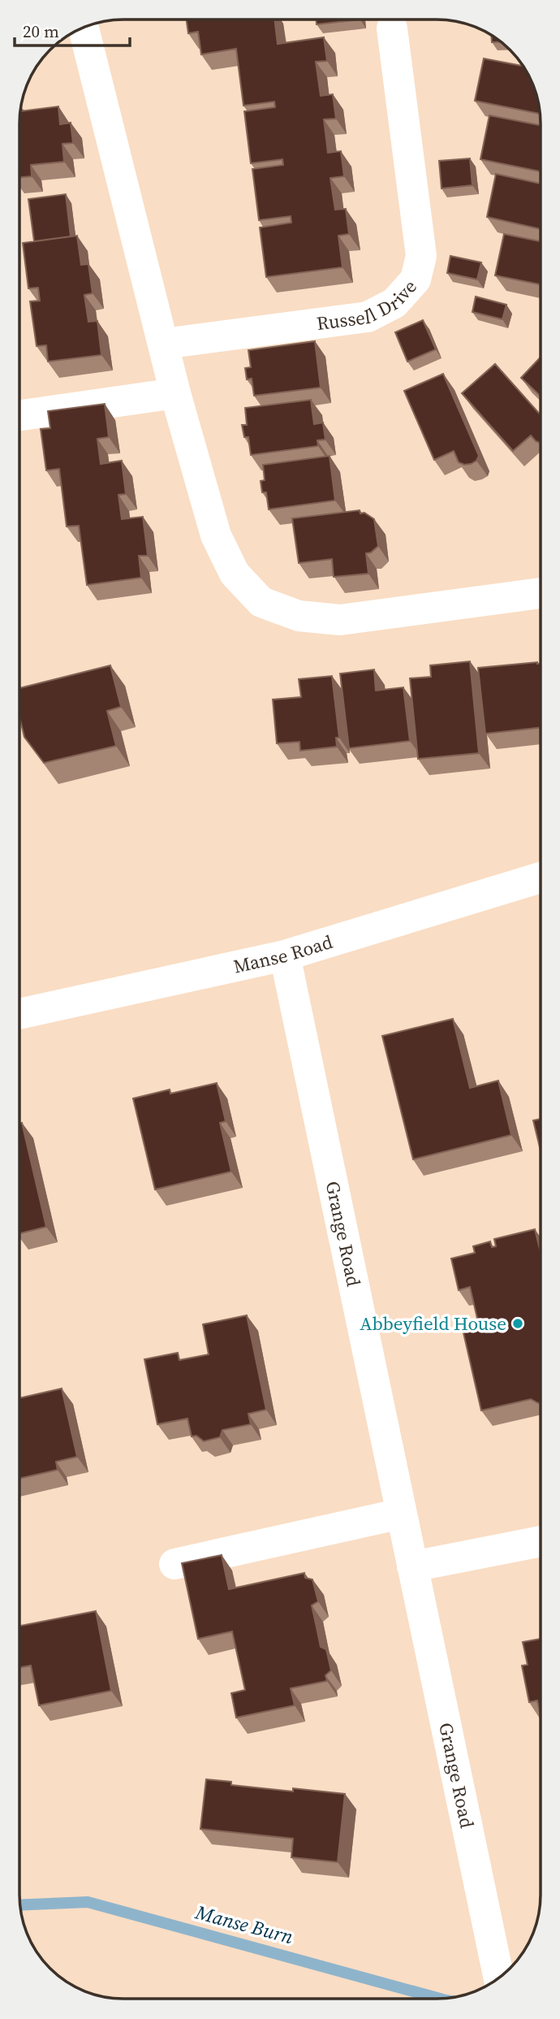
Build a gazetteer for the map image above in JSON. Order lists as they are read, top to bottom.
{
  "streets": {
    "street": ["Russell Drive", "Manse Road", "Grange Road"]
  },
  "crossings": [
    ["Manse Road", "Grange Road"]
  ],
  "water": ["Manse Burn"],
  "places": ["Abbeyfield House"],
  "scale_bar": "20 m"
}
